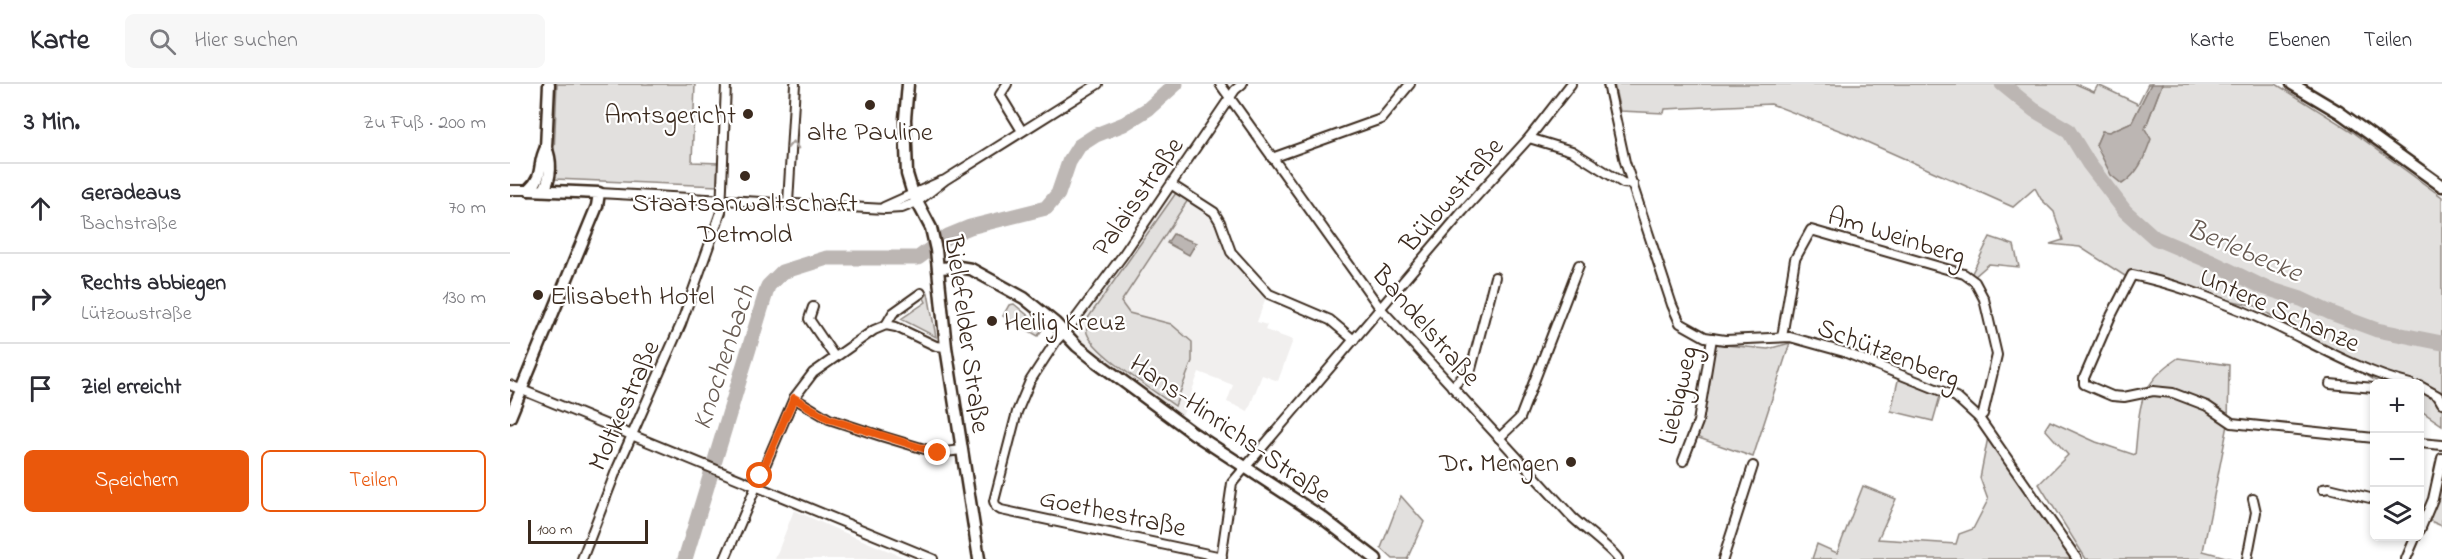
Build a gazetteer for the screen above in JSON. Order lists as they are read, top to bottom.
{
  "streets": {
    "main road": ["Bielefelder Straße", "Hans-Hinrichs-Straße"],
    "street": [
      "Bülowstraße",
      "Palaisstraße",
      "Am Weinberg",
      "Untere Schanze",
      "Bandelstraße",
      "Schützenberg",
      "Liebigweg",
      "Moltkestraße",
      "Goethestraße"
    ]
  },
  "crossings": [
    ["Bülowstraße", "Bandelstraße"],
    ["Bülowstraße", "Hans-Hinrichs-Straße"],
    ["Bülowstraße", "Goethestraße"],
    ["Palaisstraße", "Bandelstraße"],
    ["Palaisstraße", "Hans-Hinrichs-Straße"],
    ["Palaisstraße", "Goethestraße"],
    ["Am Weinberg", "Schützenberg"],
    ["Bielefelder Straße", "Hans-Hinrichs-Straße"],
    ["Schützenberg", "Liebigweg"]
  ],
  "water": ["Berlebecke", "Knochenbach"],
  "places": [
    "alte Pauline",
    "Amtsgericht",
    "Staatsanwaltschaft Detmold",
    "Elisabeth Hotel",
    "Heilig Kreuz",
    "Dr. Mengen"
  ],
  "scale_bar": "100 m",
  "page": {
    "header": "Karte",
    "search": "Hier suchen",
    "nav": ["Karte", "Ebenen", "Teilen"],
    "heading": ["3 Min.", "Zu Fuß · 200 m"],
    "list": [
      ["Geradeaus", "Bachstraße", "70 m"],
      ["Rechts abbiegen", "Lützowstraße", "130 m"],
      "Ziel erreicht"
    ],
    "map_buttons": ["+", "−"],
    "buttons": ["Speichern", "Teilen"],
    "scale": "100 m"
  }
}
